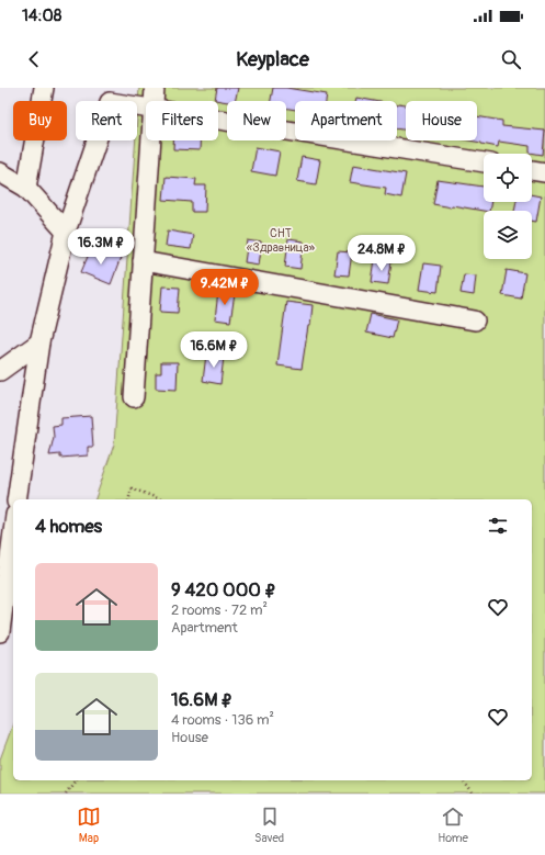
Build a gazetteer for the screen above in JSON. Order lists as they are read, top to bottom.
{
  "parks": ["СНТ «Здравница»"],
  "page": {
    "status": "14:08",
    "header": "Keyplace",
    "chip": [
      "Buy",
      "Rent",
      "Filters",
      "New",
      "Apartment",
      "House"
    ],
    "price": [
      "16.3M ₽",
      "24.8M ₽",
      "9.42M ₽",
      "16.6M ₽"
    ],
    "heading": "4 homes",
    "list": [
      {
        "name": "9 420 000 ₽",
        "note": "2 rooms · 72 m² · Apartment"
      },
      {
        "name": "16.6M ₽",
        "note": "4 rooms · 136 m² · House"
      }
    ],
    "tabs": ["Map", "Saved", "Home"]
  }
}
